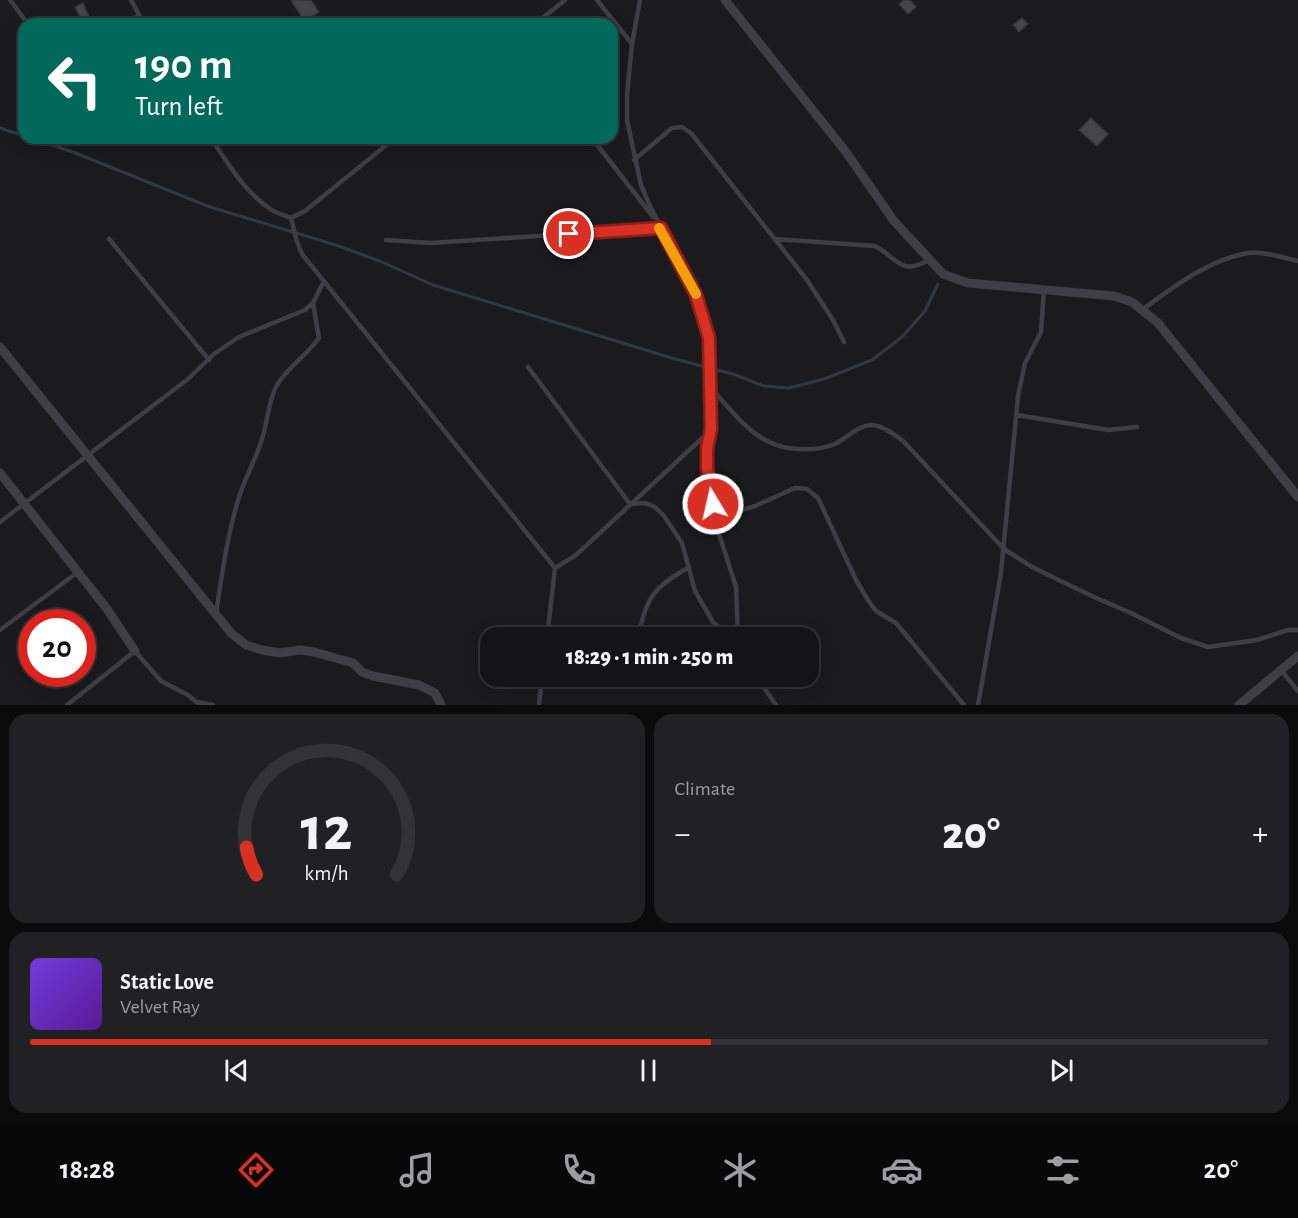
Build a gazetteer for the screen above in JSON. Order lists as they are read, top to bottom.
{
  "page": {
    "turn": ["190 m", "Turn left"],
    "limit": "20",
    "trip": "18:29 · 1 min · 250 m",
    "tile": "Climate",
    "heat": ["−", "20°", "+"],
    "song": ["Static Love", "Velvet Ray"],
    "tabs": ["18:28", "20°"],
    "gauge": ["12", "km/h"]
  }
}
